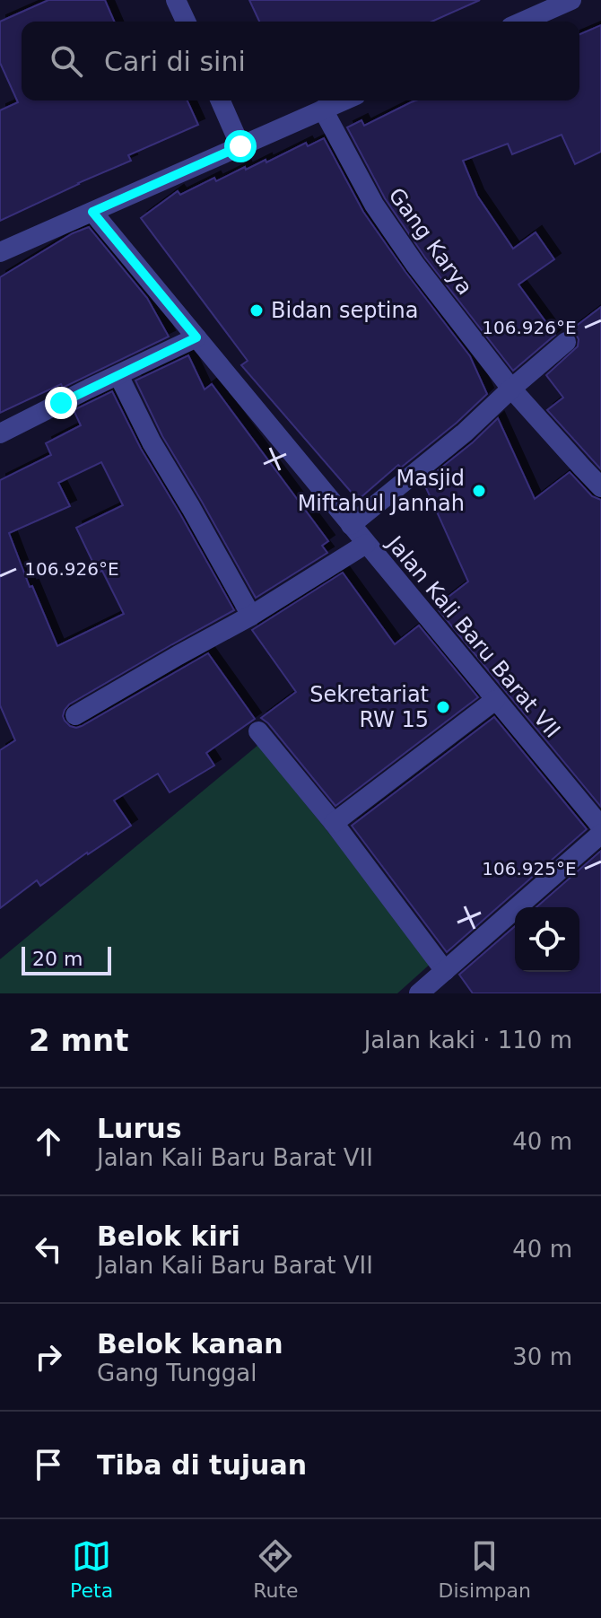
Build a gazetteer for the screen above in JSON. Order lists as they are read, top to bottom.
{
  "streets": {
    "street": ["Gang Karya", "Jalan Kali Baru Barat VII"]
  },
  "places": ["Bidan septina", "Masjid Miftahul Jannah", "Sekretariat RW 15"],
  "scale_bar": "20 m",
  "page": {
    "search": "Cari di sini",
    "scale": "20 m",
    "heading": ["2 mnt", "Jalan kaki · 110 m"],
    "list": [
      ["Lurus", "Jalan Kali Baru Barat VII", "40 m"],
      ["Belok kiri", "Jalan Kali Baru Barat VII", "40 m"],
      ["Belok kanan", "Gang Tunggal", "30 m"],
      "Tiba di tujuan"
    ],
    "nav": ["Peta", "Rute", "Disimpan"]
  },
  "coordinates": ["106.926°E", "106.925°E"]
}
